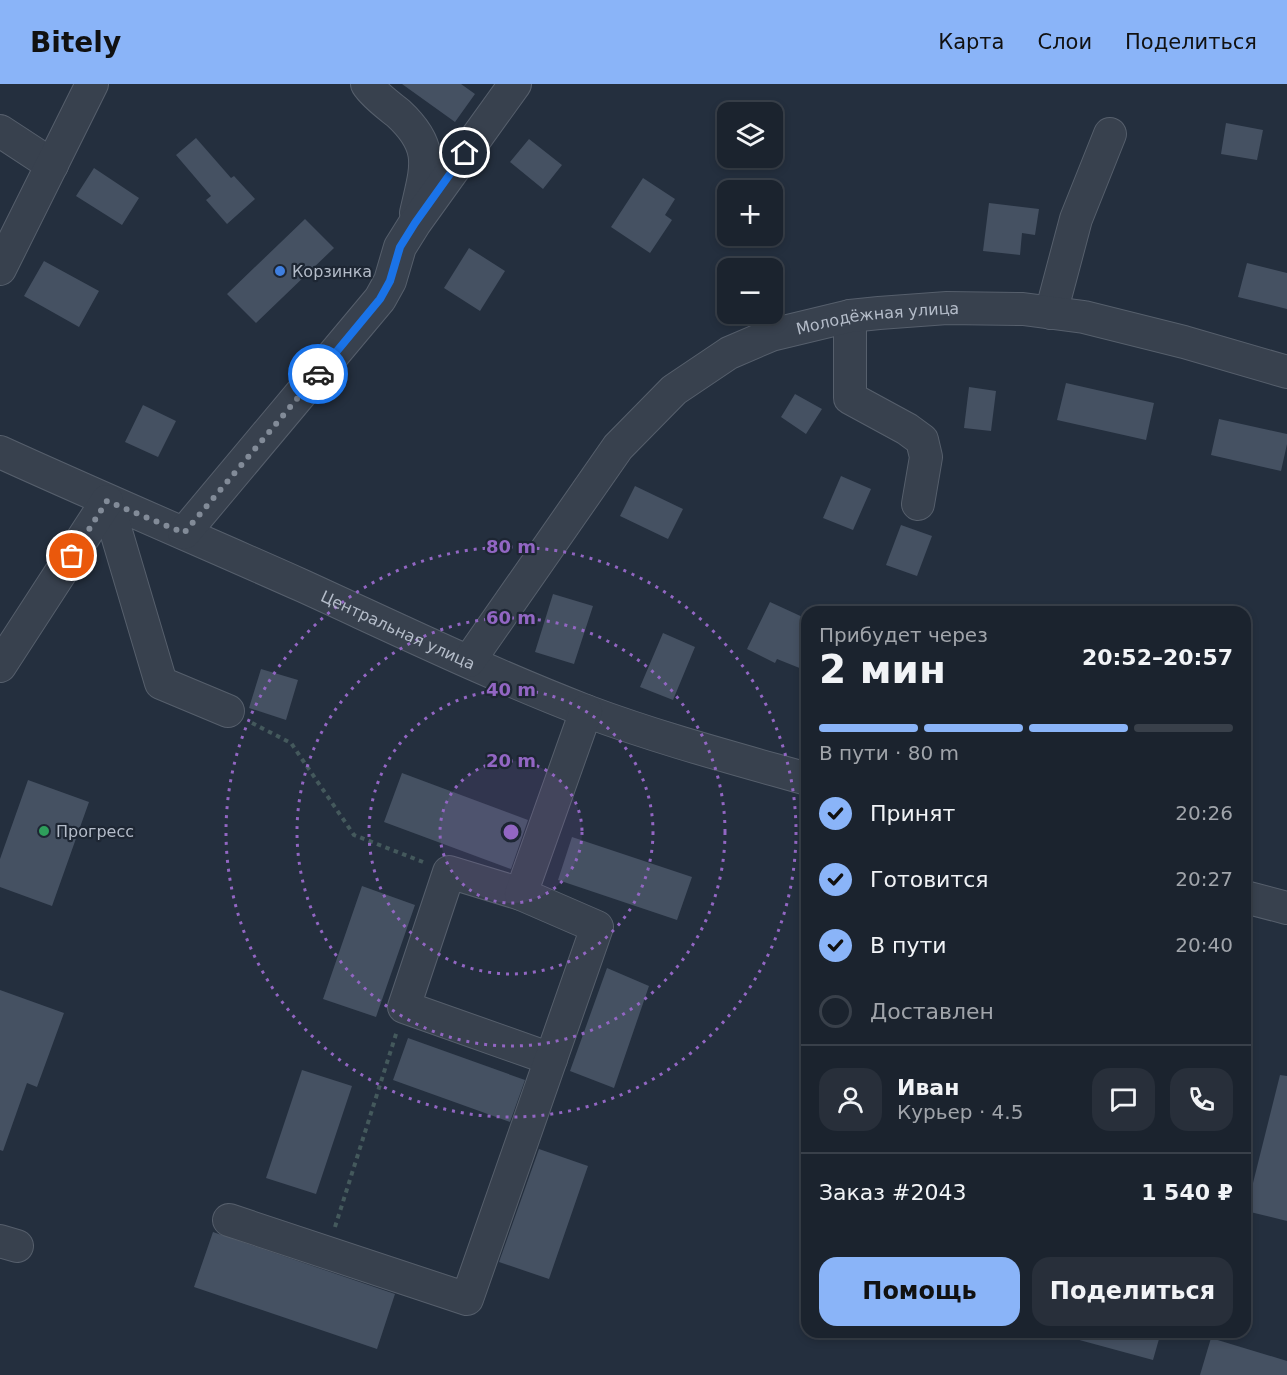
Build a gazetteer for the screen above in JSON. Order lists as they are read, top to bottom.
{
  "streets": {
    "street": ["Молодёжная улица", "Центральная улица"]
  },
  "crossings": [
    ["Молодёжная улица", "Центральная улица"]
  ],
  "places": ["Корзинка", "Прогресс"],
  "page": {
    "header": "Bitely",
    "nav": ["Карта", "Слои", "Поделиться"],
    "map_buttons": ["+", "−"],
    "heading": ["2 мин", "Прибудет через", "20:52–20:57"],
    "panel": [
      "Иван",
      "Курьер · 4.5",
      "Заказ #2043",
      "1 540 ₽"
    ],
    "bar": "В пути · 80 m",
    "list": [
      ["Принят", "20:26"],
      ["Готовится", "20:27"],
      ["В пути", "20:40"],
      "Доставлен"
    ],
    "buttons": ["Помощь", "Поделиться"]
  },
  "rings": [
    "80 m",
    "60 m",
    "40 m",
    "20 m"
  ]
}
